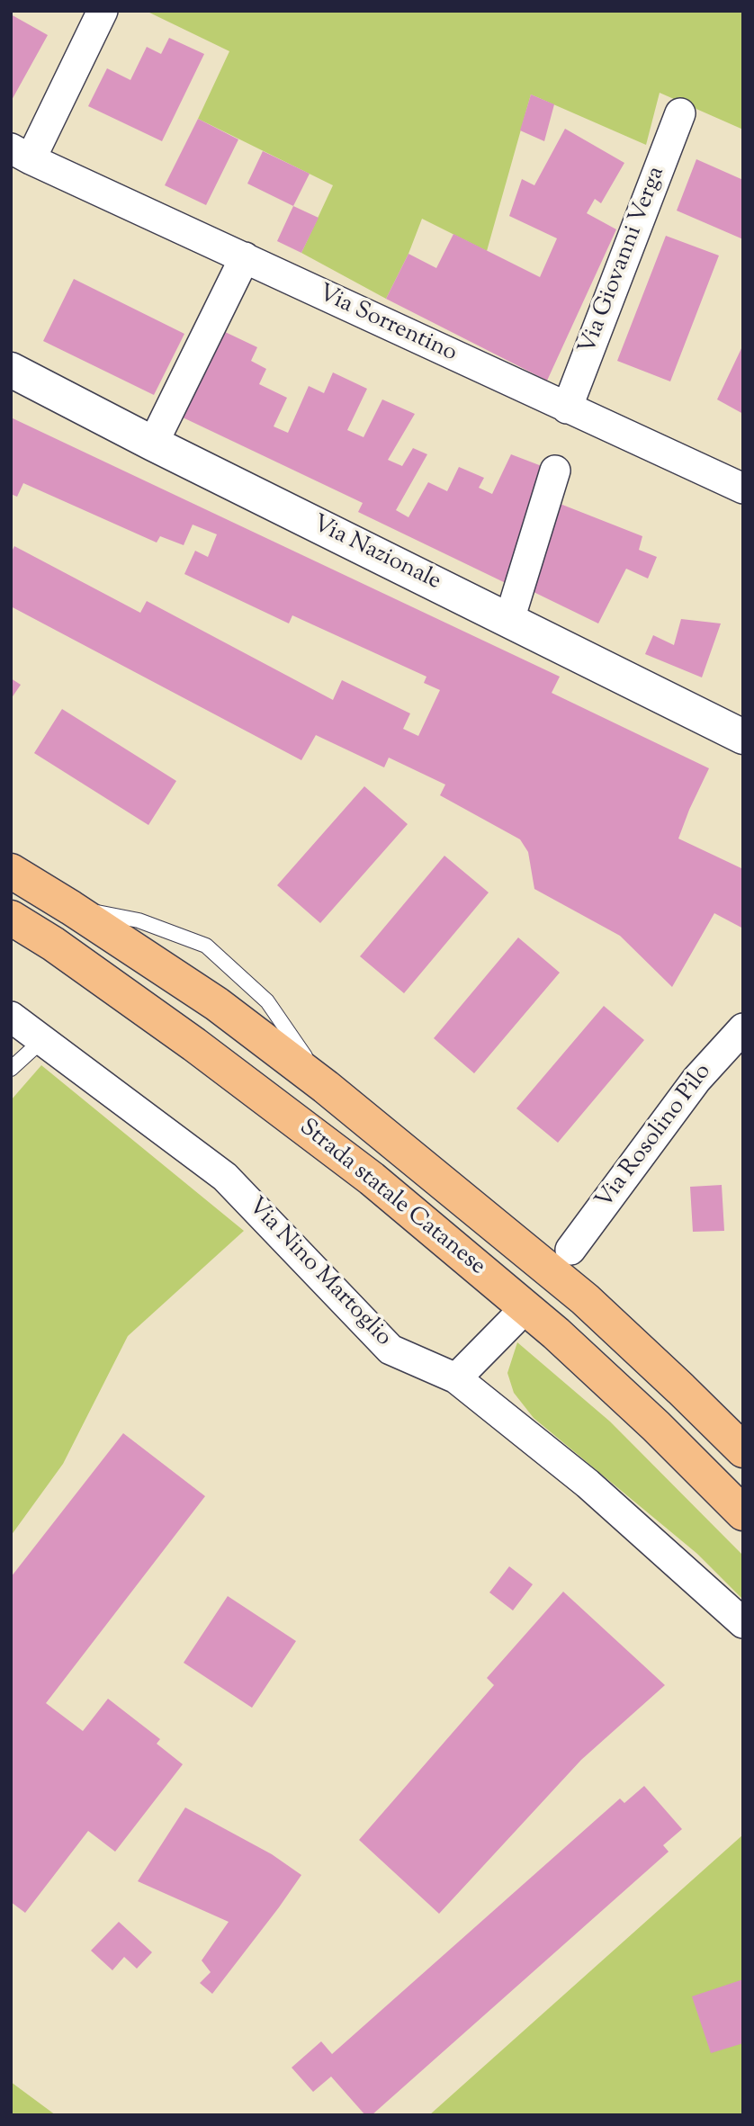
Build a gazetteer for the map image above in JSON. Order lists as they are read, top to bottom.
{
  "streets": {
    "main road": ["Strada statale Catanese"],
    "street": [
      "Via Giovanni Verga",
      "Via Sorrentino",
      "Via Nazionale",
      "Via Rosolino Pilo",
      "Via Nino Martoglio"
    ]
  },
  "crossings": [
    ["Via Giovanni Verga", "Via Sorrentino"]
  ]
}
